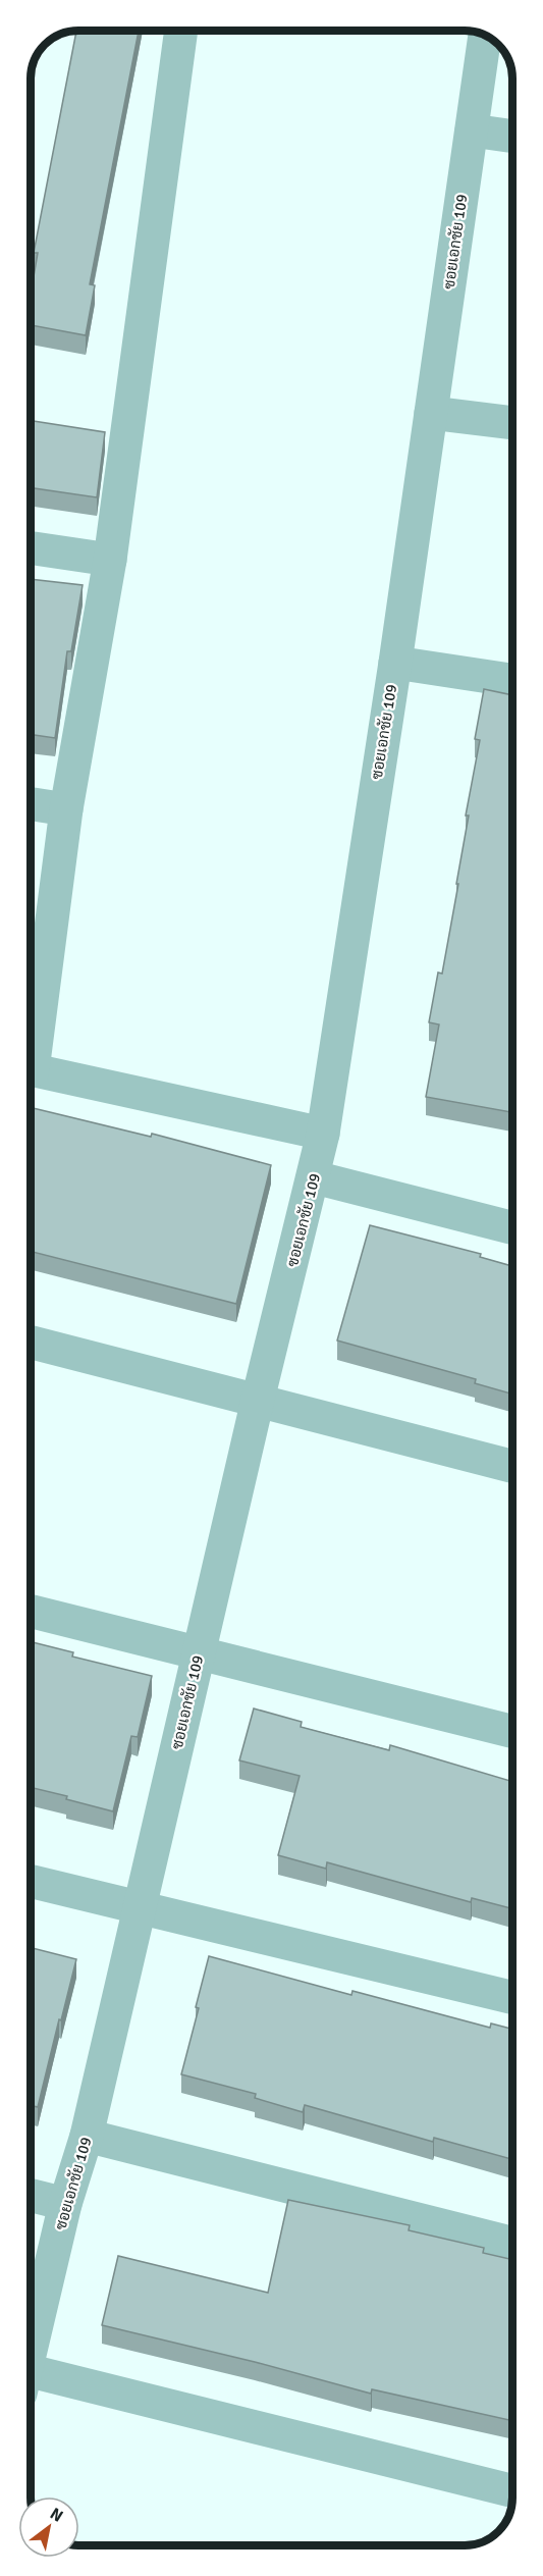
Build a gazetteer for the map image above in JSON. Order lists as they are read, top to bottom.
{
  "streets": {
    "street": ["ซอยเอกชัย 109"]
  },
  "north": "top right"
}
